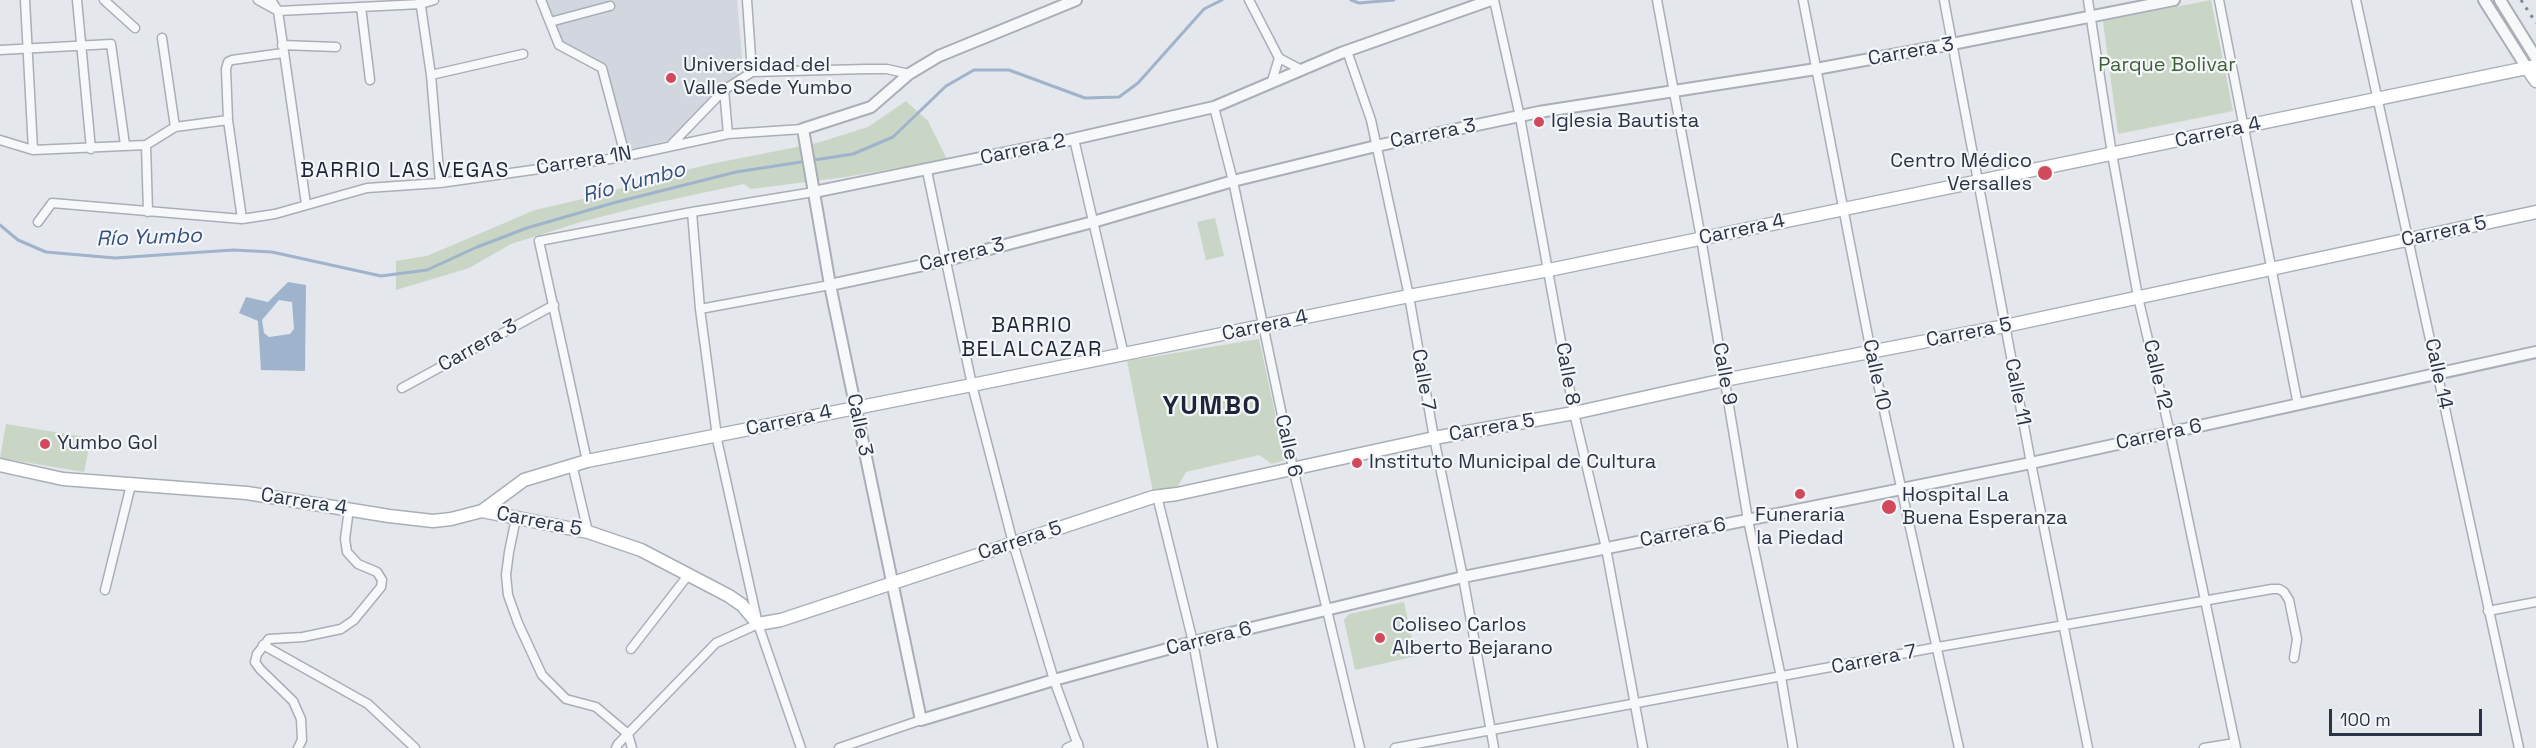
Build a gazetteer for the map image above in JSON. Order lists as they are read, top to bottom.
{
  "streets": {
    "main road": ["Carrera 4", "Carrera 5"],
    "street": [
      "Carrera 3",
      "Carrera 2",
      "Carrera 1N",
      "Calle 8",
      "Calle 9",
      "Calle 14",
      "Calle 10",
      "Calle 12",
      "Calle 7",
      "Calle 11",
      "Calle 3",
      "Carrera 6",
      "Calle 6",
      "Carrera 7"
    ]
  },
  "crossings": [
    ["Carrera 3", "Carrera 2"],
    ["Carrera 3", "Calle 8"],
    ["Carrera 3", "Calle 9"],
    ["Carrera 3", "Calle 10"],
    ["Carrera 3", "Calle 12"],
    ["Carrera 3", "Calle 7"],
    ["Carrera 3", "Calle 11"],
    ["Carrera 3", "Calle 3"],
    ["Carrera 3", "Calle 6"],
    ["Carrera 4", "Carrera 5"],
    ["Carrera 4", "Calle 8"],
    ["Carrera 4", "Calle 9"],
    ["Carrera 4", "Calle 14"],
    ["Carrera 4", "Calle 10"],
    ["Carrera 4", "Calle 12"],
    ["Carrera 4", "Calle 7"],
    ["Carrera 4", "Calle 11"],
    ["Carrera 4", "Calle 3"],
    ["Carrera 4", "Calle 6"],
    ["Carrera 2", "Calle 8"],
    ["Carrera 2", "Calle 7"],
    ["Carrera 2", "Calle 3"],
    ["Carrera 2", "Calle 6"],
    ["Carrera 1N", "Calle 3"],
    ["Carrera 5", "Calle 8"],
    ["Carrera 5", "Calle 9"],
    ["Carrera 5", "Calle 14"],
    ["Carrera 5", "Calle 10"],
    ["Carrera 5", "Calle 12"],
    ["Carrera 5", "Calle 7"],
    ["Carrera 5", "Calle 11"],
    ["Carrera 5", "Calle 3"],
    ["Carrera 5", "Calle 6"],
    ["Calle 8", "Carrera 6"],
    ["Calle 8", "Carrera 7"],
    ["Calle 9", "Carrera 6"],
    ["Calle 9", "Carrera 7"],
    ["Calle 14", "Carrera 6"],
    ["Calle 10", "Carrera 6"],
    ["Calle 10", "Carrera 7"],
    ["Calle 12", "Carrera 6"],
    ["Calle 12", "Carrera 7"],
    ["Calle 7", "Carrera 6"],
    ["Calle 7", "Carrera 7"],
    ["Calle 11", "Carrera 6"],
    ["Calle 11", "Carrera 7"],
    ["Calle 3", "Carrera 6"],
    ["Carrera 6", "Calle 6"]
  ],
  "districts": ["BARRIO LAS VEGAS", "BARRIO BELALCAZAR", "YUMBO"],
  "water": ["Río Yumbo"],
  "parks": ["Parque Bolivar"],
  "places": [
    "Universidad del Valle Sede Yumbo",
    "Iglesia Bautista",
    "Centro Médico Versalles",
    "Yumbo Gol",
    "Instituto Municipal de Cultura",
    "Funeraria la Piedad",
    "Hospital La Buena Esperanza",
    "Coliseo Carlos Alberto Bejarano"
  ],
  "scale_bar": "100 m"
}
